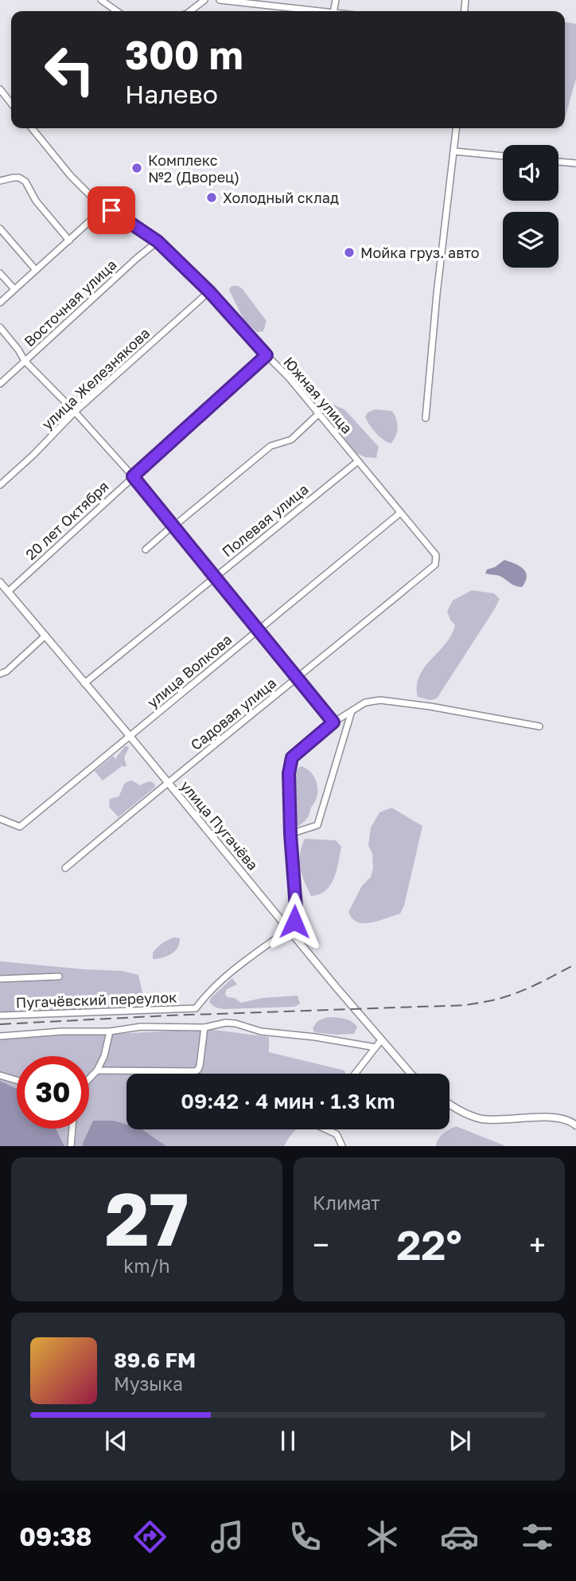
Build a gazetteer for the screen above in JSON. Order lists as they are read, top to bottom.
{
  "streets": {
    "street": [
      "Восточная улица",
      "улица Железнякова",
      "Южная улица",
      "20 лет Октября",
      "Полевая улица",
      "улица Волкова",
      "Садовая улица",
      "улица Пугачёва",
      "Пугачёвский переулок"
    ]
  },
  "crossings": [
    ["Восточная улица", "Южная улица"],
    ["улица Железнякова", "Южная улица"],
    ["Южная улица", "20 лет Октября"],
    ["Южная улица", "Полевая улица"],
    ["Южная улица", "улица Волкова"],
    ["Южная улица", "Садовая улица"],
    ["20 лет Октября", "улица Пугачёва"],
    ["Полевая улица", "улица Пугачёва"],
    ["улица Волкова", "улица Пугачёва"],
    ["Садовая улица", "улица Пугачёва"],
    ["улица Пугачёва", "Пугачёвский переулок"]
  ],
  "places": ["Комплекс №2 (Дворец)", "Холодный склад", "Мойка груз. авто"],
  "page": {
    "turn": ["300 m", "Налево"],
    "limit": "30",
    "trip": "09:42 · 4 мин · 1.3 km",
    "tile": [
      ["27", "km/h"],
      "Климат"
    ],
    "heat": ["−", "22°", "+"],
    "song": ["89.6 FM", "Музыка"],
    "tabs": "09:38"
  }
}
